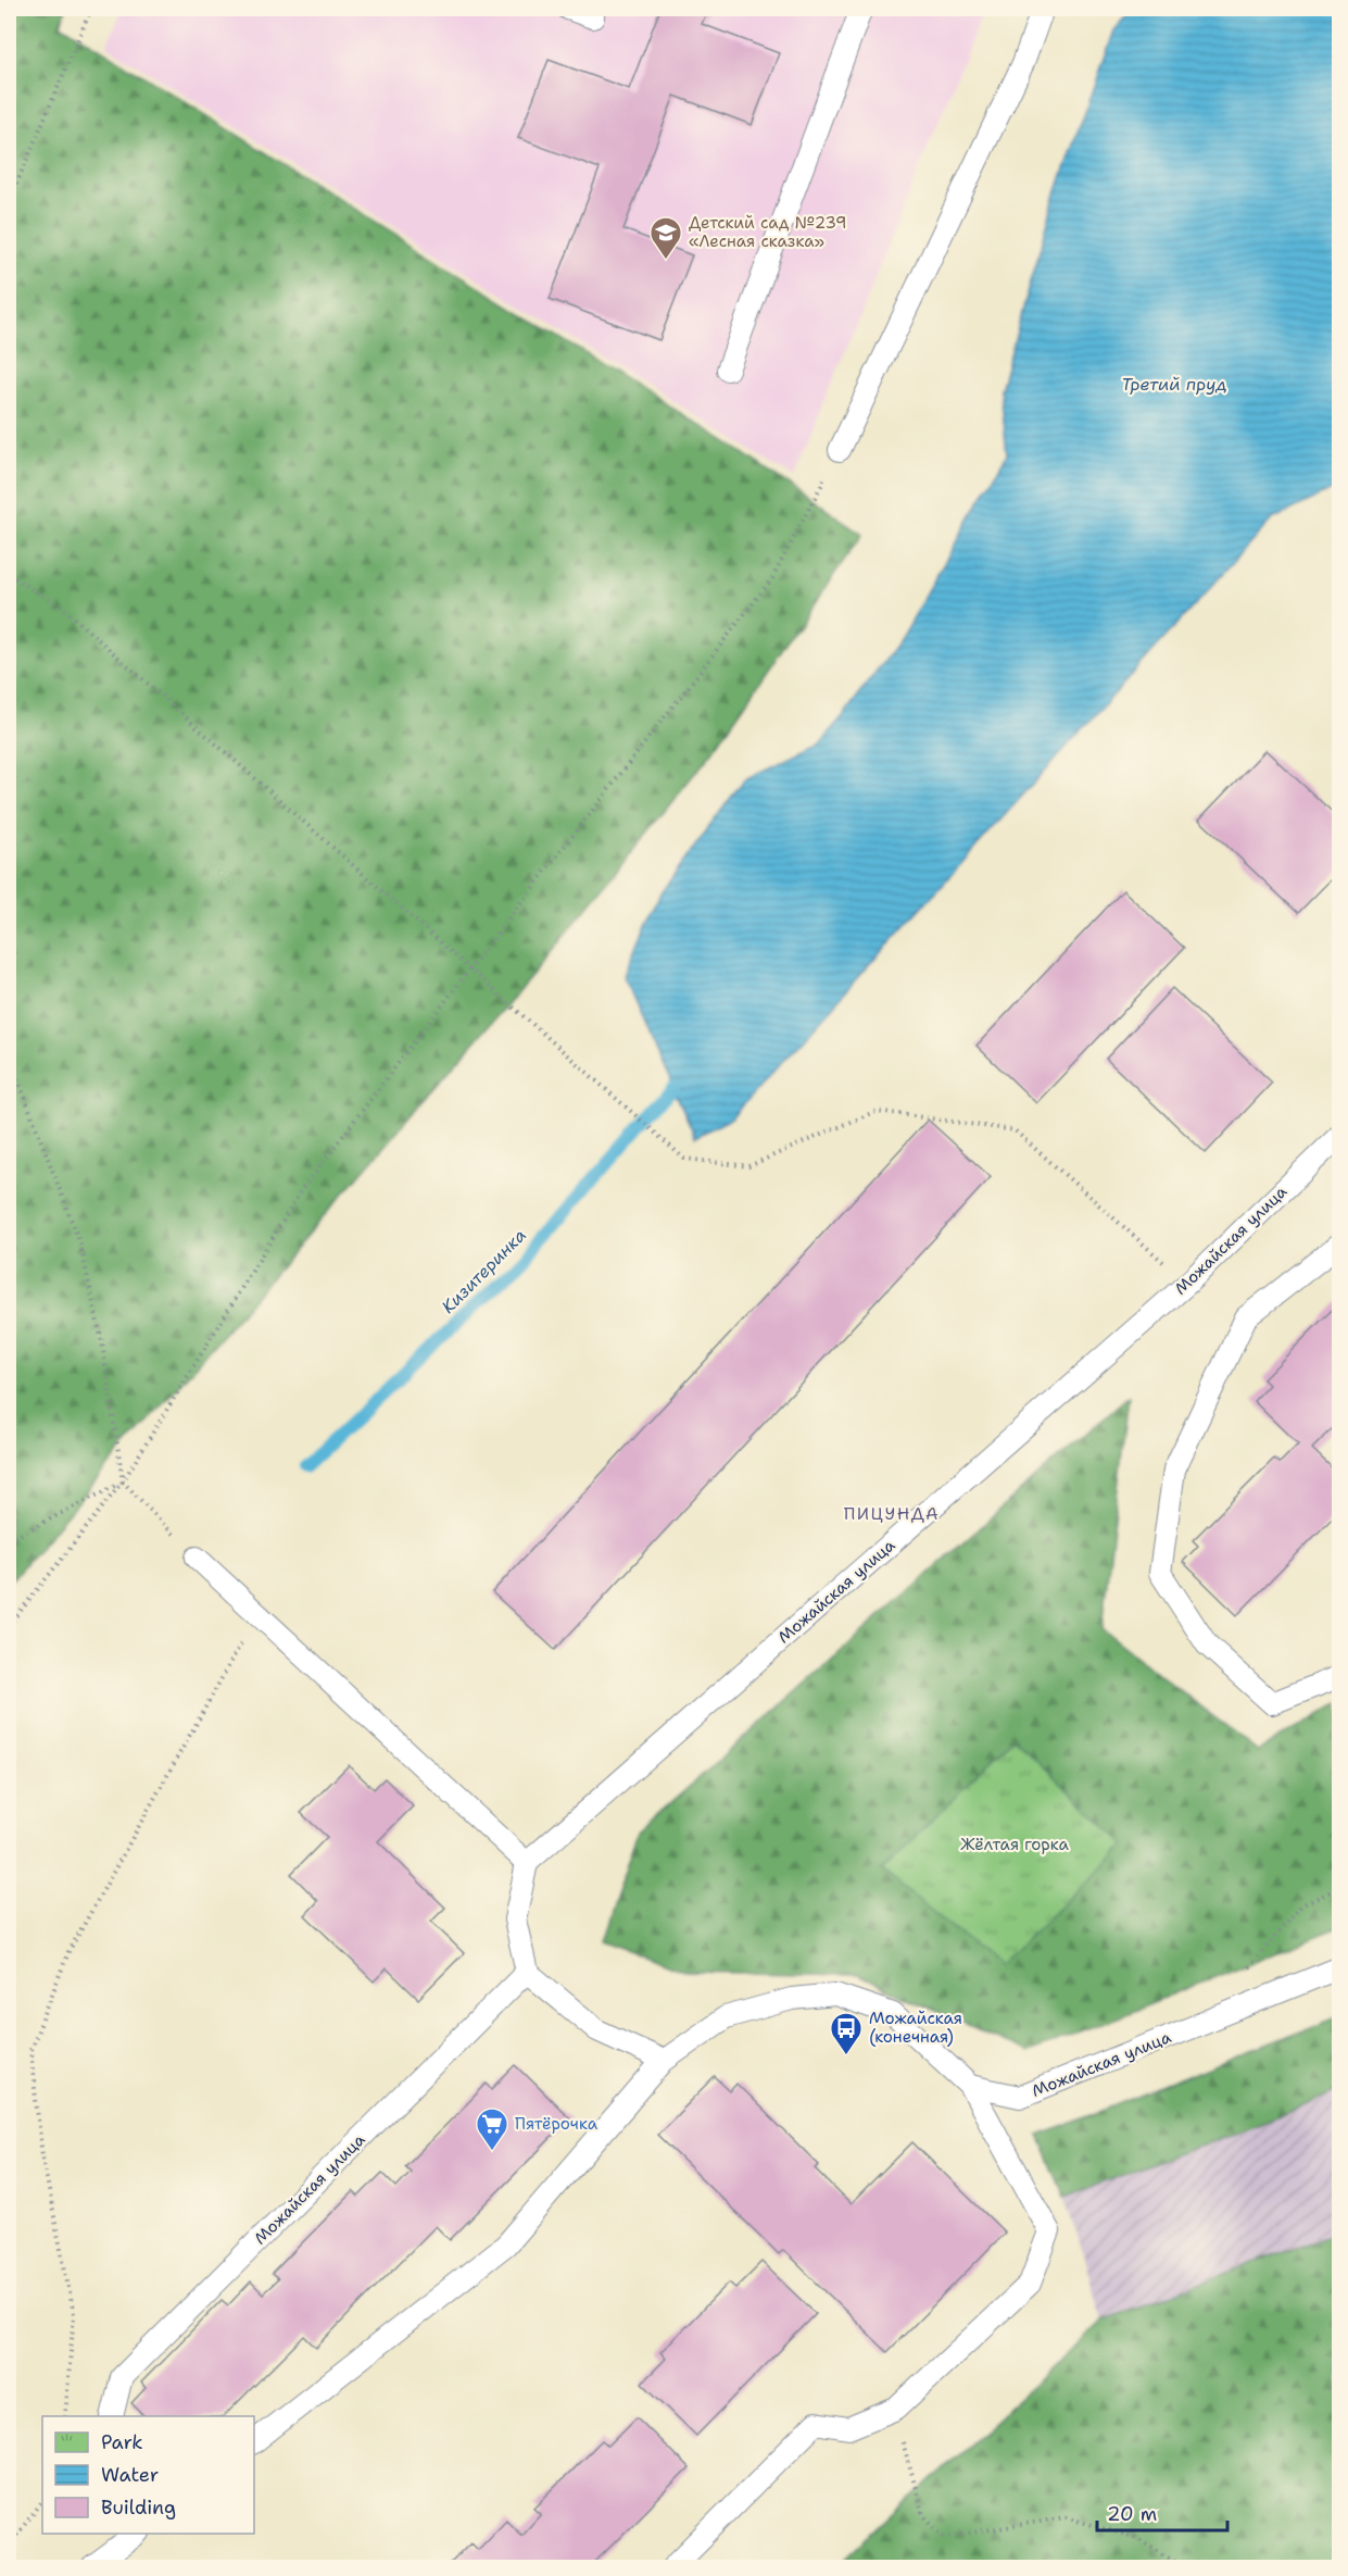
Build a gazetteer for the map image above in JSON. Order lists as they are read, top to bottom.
{
  "streets": {
    "lane": ["Можайская улица"]
  },
  "districts": ["ПИЦУНДА"],
  "water": ["Третий пруд", "Кизитеринка"],
  "parks": ["Жёлтая горка"],
  "places": {
    "school or university": ["Детский сад №239 «Лесная сказка»"],
    "bus stop": ["Можайская (конечная)"],
    "supermarket": ["Пятёрочка"]
  },
  "legend": ["Park", "Water", "Building"],
  "scale_bar": "20 m"
}
